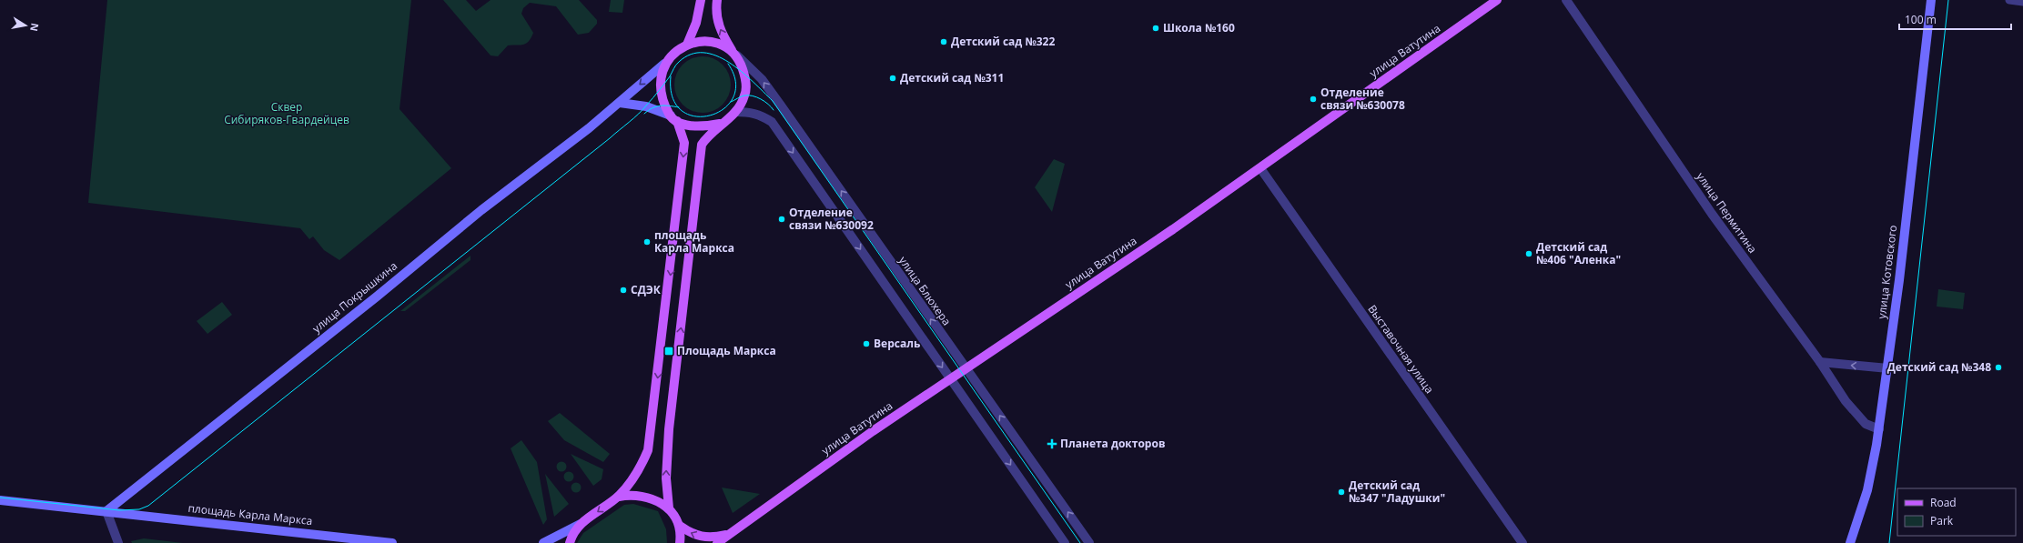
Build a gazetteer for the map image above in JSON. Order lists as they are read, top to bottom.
{
  "streets": {
    "main road": [
      "улица Ватутина",
      "улица Котовского",
      "улица Покрышкина",
      "площадь Карла Маркса"
    ],
    "street": ["улица Пермитина", "улица Блюхера", "Выставочная улица"]
  },
  "crossings": [
    ["улица Ватутина", "улица Блюхера"],
    ["улица Ватутина", "Выставочная улица"],
    ["улица Пермитина", "улица Котовского"],
    ["улица Блюхера", "улица Покрышкина"],
    ["улица Покрышкина", "площадь Карла Маркса"]
  ],
  "parks": ["Сквер Сибиряков-Гвардейцев"],
  "places": {
    "other": [
      "Школа №160",
      "Детский сад №322",
      "Детский сад №311",
      "Отделение связи №630078",
      "Отделение связи №630092",
      "площадь Карла Маркса",
      "Детский сад №406 \"Аленка\"",
      "СДЭК",
      "Версаль",
      "Детский сад №348",
      "Детский сад №347 \"Ладушки\""
    ],
    "transit": ["Площадь Маркса"],
    "health": ["Планета докторов"]
  },
  "legend": ["Road", "Park"],
  "scale_bar": "100 m",
  "north": "right"
}
